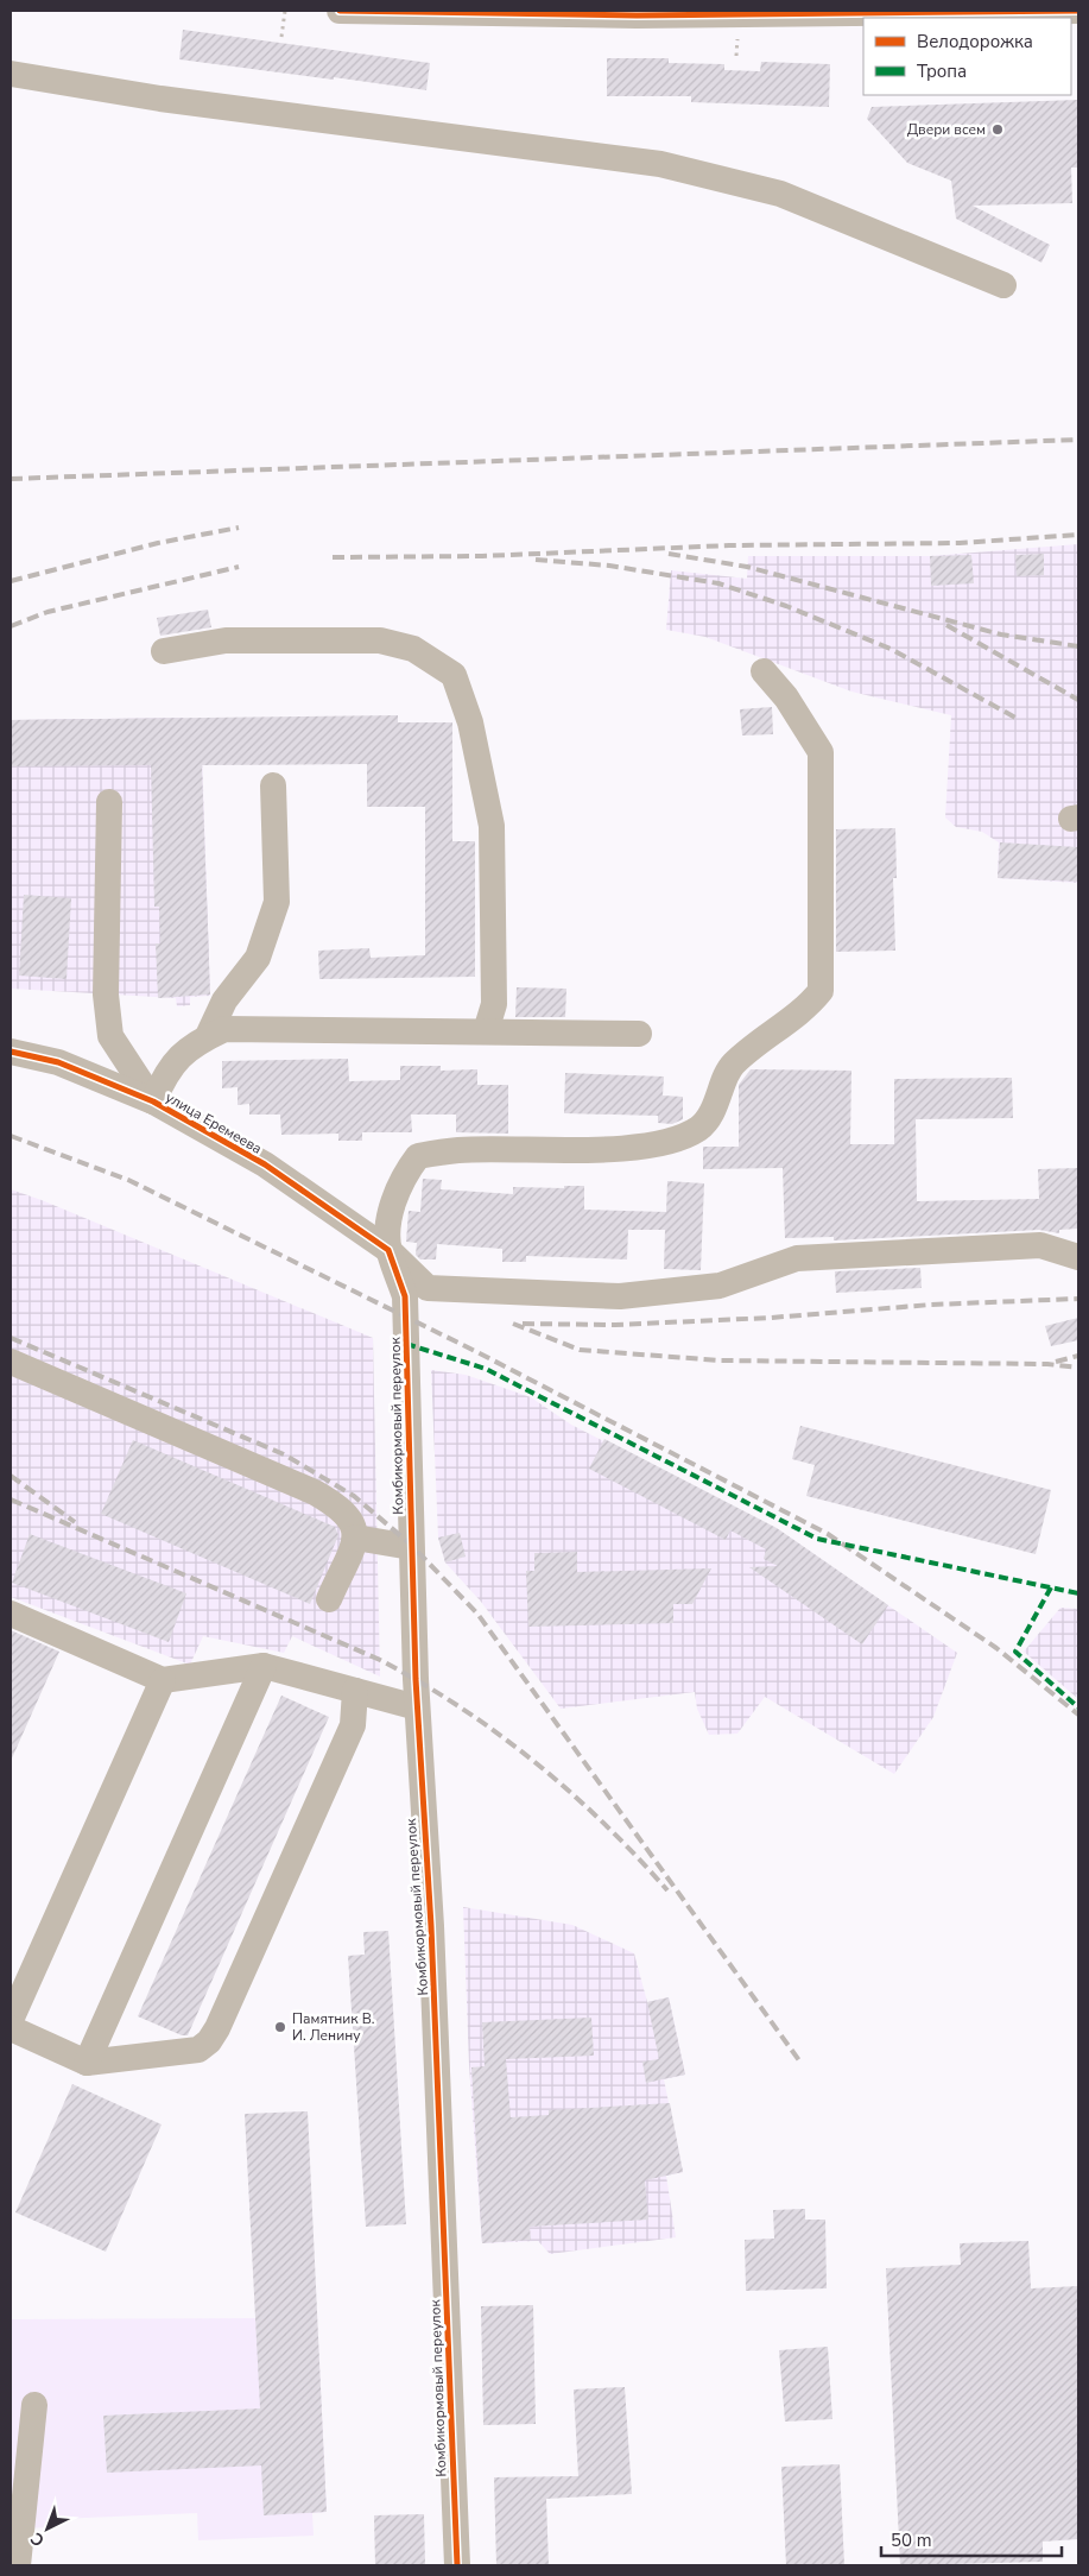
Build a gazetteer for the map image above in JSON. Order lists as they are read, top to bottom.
{
  "streets": {
    "street": ["улица Еремеева", "Комбикормовый переулок"]
  },
  "crossings": [
    ["улица Еремеева", "Комбикормовый переулок"]
  ],
  "places": ["Двери всем", "Памятник В. И. Ленину"],
  "legend": ["Велодорожка", "Тропа"],
  "scale_bar": "50 m",
  "north": "bottom left"
}
